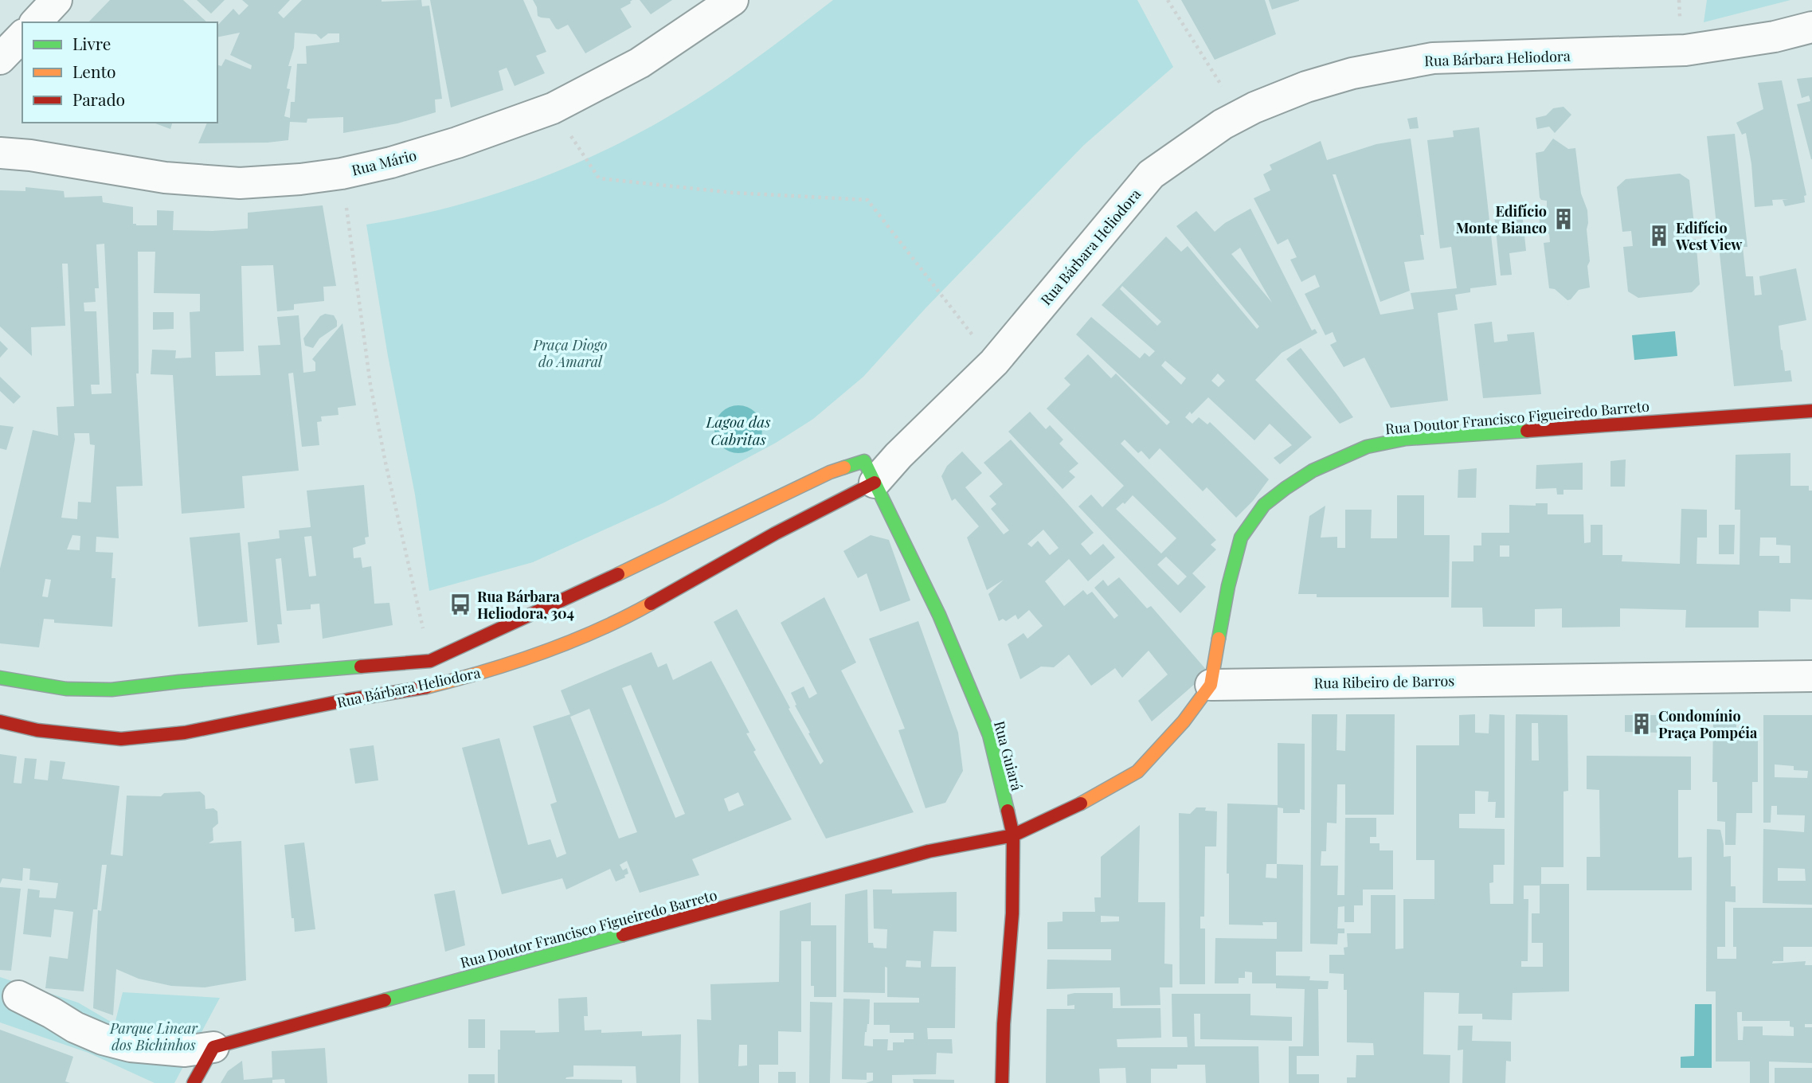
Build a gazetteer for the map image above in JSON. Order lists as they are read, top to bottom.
{
  "streets": {
    "street": [
      "Rua Bárbara Heliodora",
      "Rua Mário",
      "Rua Doutor Francisco Figueiredo Barreto",
      "Rua Ribeiro de Barros",
      "Rua Guiará"
    ]
  },
  "crossings": [
    ["Rua Bárbara Heliodora", "Rua Guiará"],
    ["Rua Doutor Francisco Figueiredo Barreto", "Rua Ribeiro de Barros"],
    ["Rua Doutor Francisco Figueiredo Barreto", "Rua Guiará"]
  ],
  "water": ["Lagoa das Cabritas"],
  "parks": ["Praça Diogo do Amaral", "Parque Linear dos Bichinhos"],
  "places": {
    "building": ["Edifício Monte Bianco", "Edifício West View", "Condomínio Praça Pompéia"],
    "bus stop": ["Rua Bárbara Heliodora, 304"]
  },
  "legend": ["Livre", "Lento", "Parado"]
}
